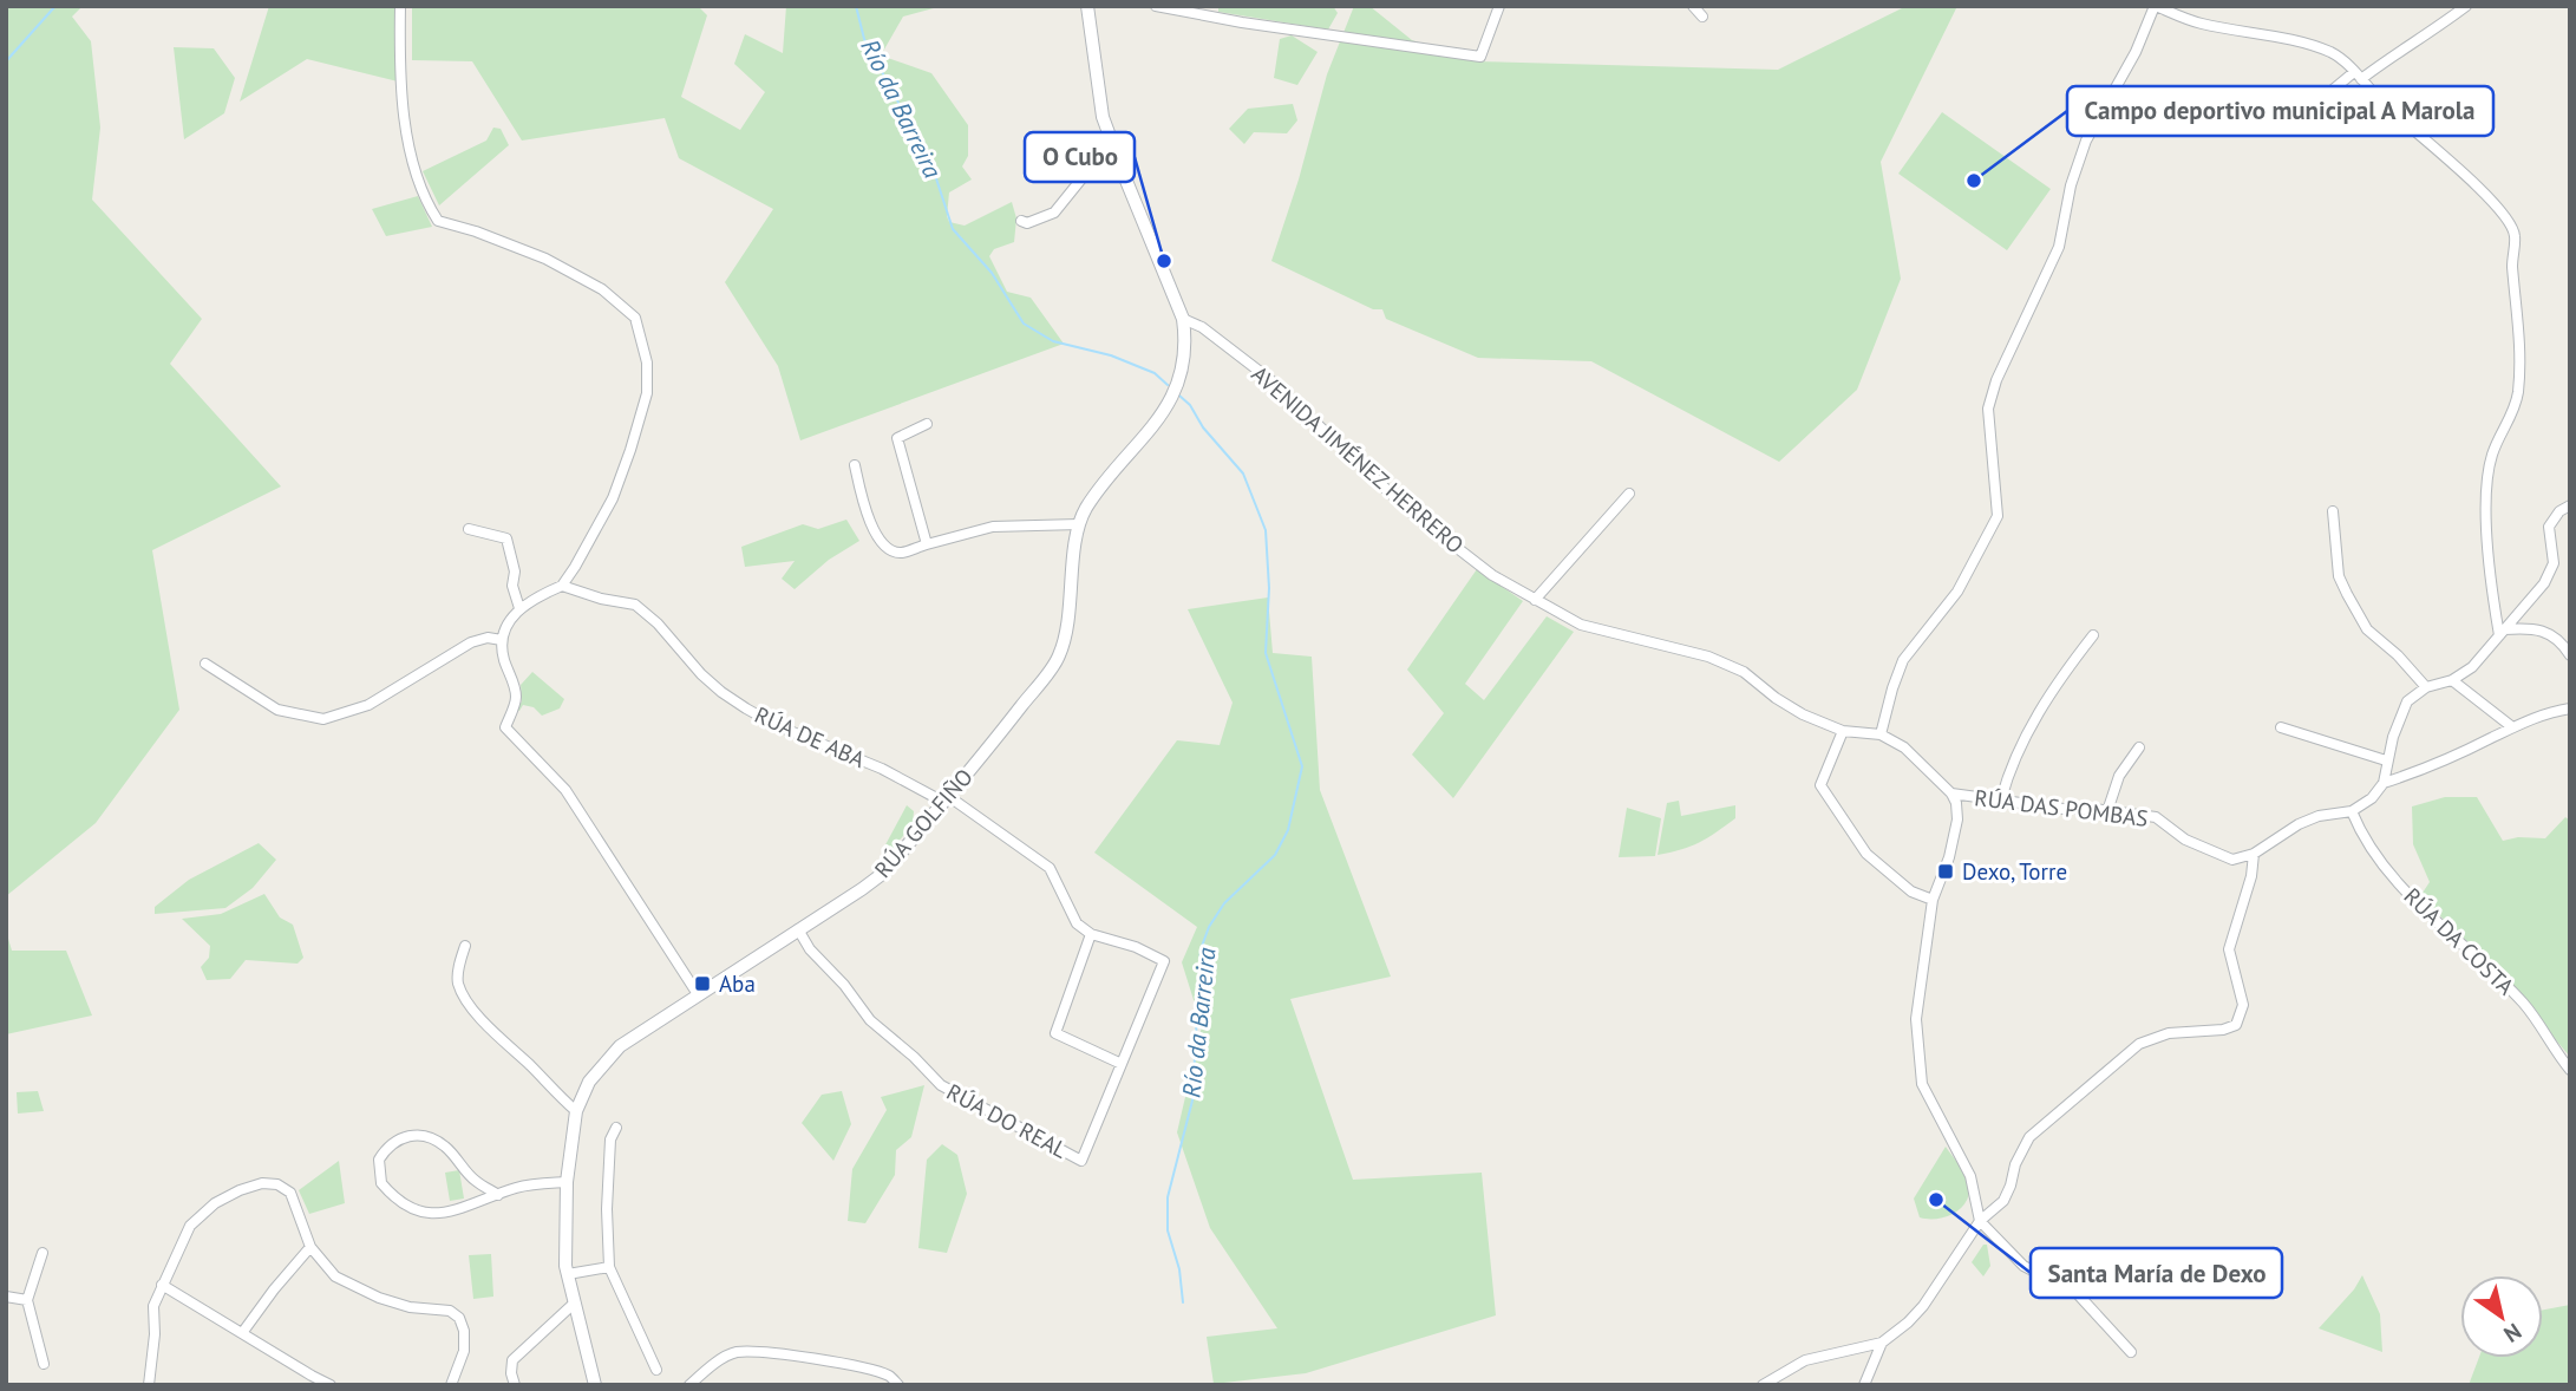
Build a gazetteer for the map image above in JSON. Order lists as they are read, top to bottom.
{
  "streets": {
    "main road": ["RÚA GOLFIÑO"],
    "street": [
      "AVENIDA JIMÉNEZ HERRERO",
      "RÚA DE ABA",
      "RÚA DAS POMBAS",
      "RÚA DA COSTA",
      "RÚA DO REAL"
    ]
  },
  "crossings": [
    ["AVENIDA JIMÉNEZ HERRERO", "RÚA DAS POMBAS"],
    ["AVENIDA JIMÉNEZ HERRERO", "RÚA GOLFIÑO"],
    ["RÚA DE ABA", "RÚA GOLFIÑO"],
    ["RÚA DE ABA", "RÚA DO REAL"],
    ["RÚA GOLFIÑO", "RÚA DO REAL"]
  ],
  "water": ["Río da Barreira"],
  "places": {
    "other": ["Campo deportivo municipal A Marola", "O Cubo", "Santa María de Dexo"],
    "transit": ["Dexo, Torre", "Aba"]
  },
  "north": "bottom right"
}
